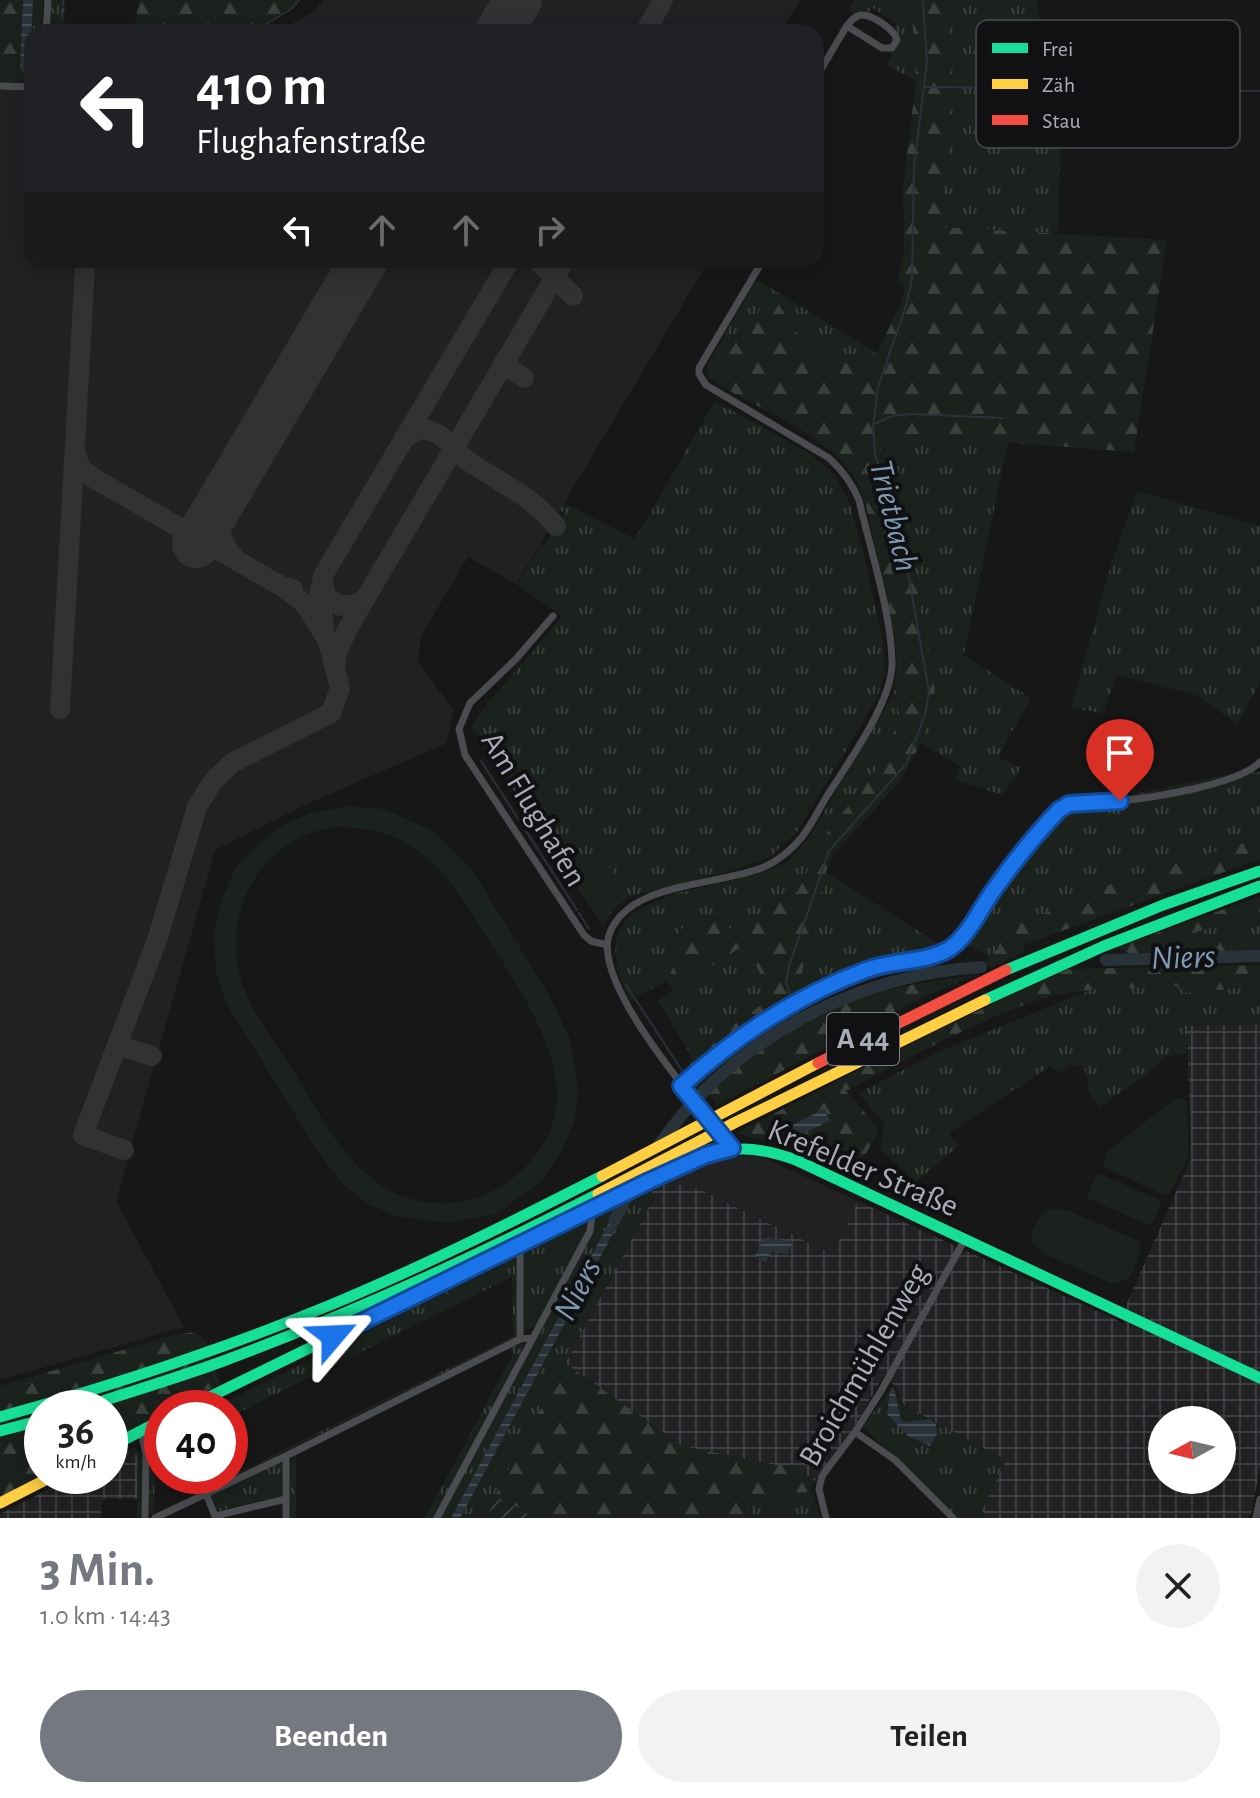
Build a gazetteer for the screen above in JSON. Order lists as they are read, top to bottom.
{
  "streets": {
    "main road": ["A 44", "Krefelder Straße"],
    "street": ["Am Flughafen", "Broichmühlenweg"]
  },
  "crossings": [
    ["Krefelder Straße", "Broichmühlenweg"]
  ],
  "water": ["Trietbach", "Niers"],
  "legend": ["Frei", "Zäh", "Stau"],
  "north": "left",
  "page": {
    "turn": ["410 m", "Flughafenstraße"],
    "speed": "36 km/h",
    "limit": "40",
    "heading": ["3 Min.", "1.0 km · 14:43"],
    "buttons": ["Beenden", "Teilen"]
  }
}
